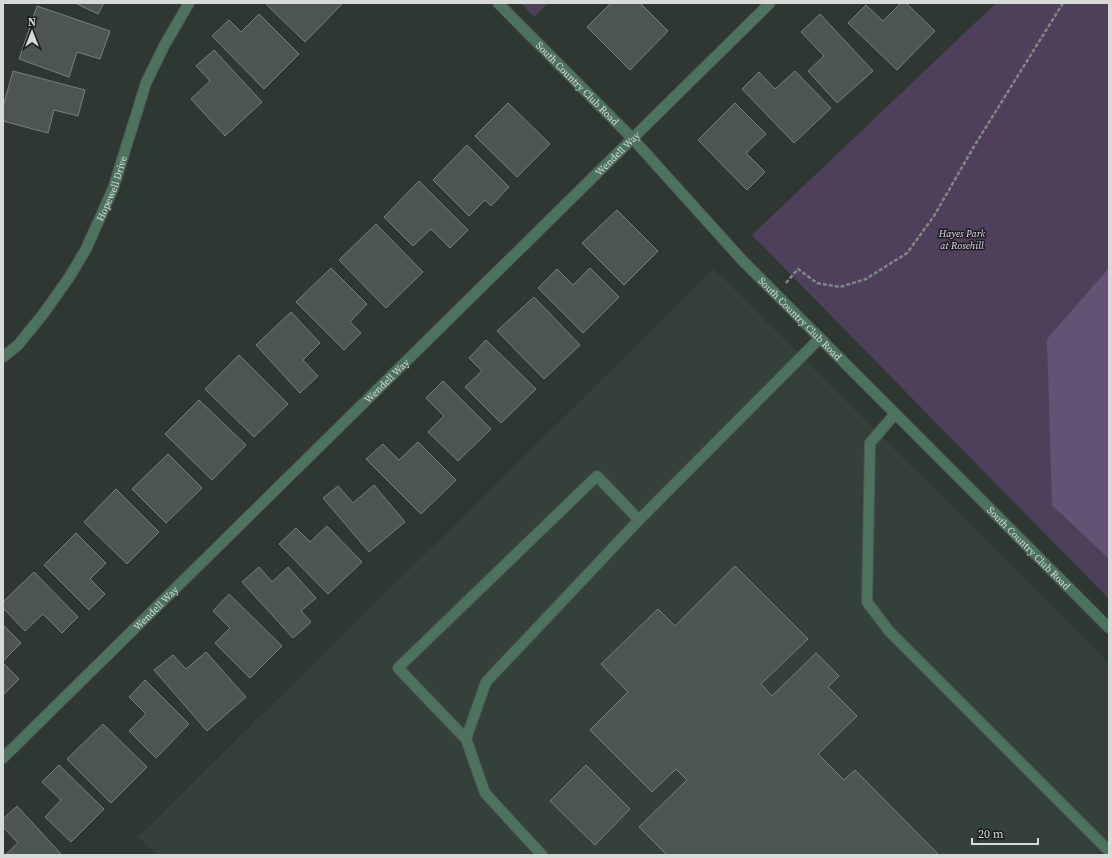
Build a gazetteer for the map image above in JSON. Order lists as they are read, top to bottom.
{
  "streets": {
    "street": ["South Country Club Road", "Wendell Way", "Hopewell Drive"]
  },
  "crossings": [
    ["South Country Club Road", "Wendell Way"]
  ],
  "parks": ["Hayes Park at Rosehill"],
  "scale_bar": "20 m",
  "north": "top"
}
